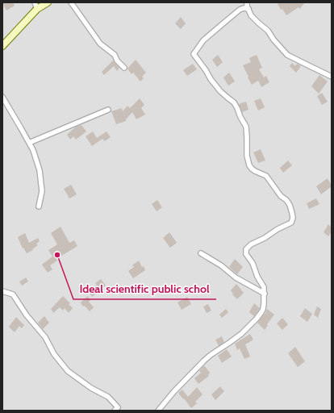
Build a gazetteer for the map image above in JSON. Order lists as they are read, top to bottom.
{
  "places": ["Ideal scientific public schol"]
}
